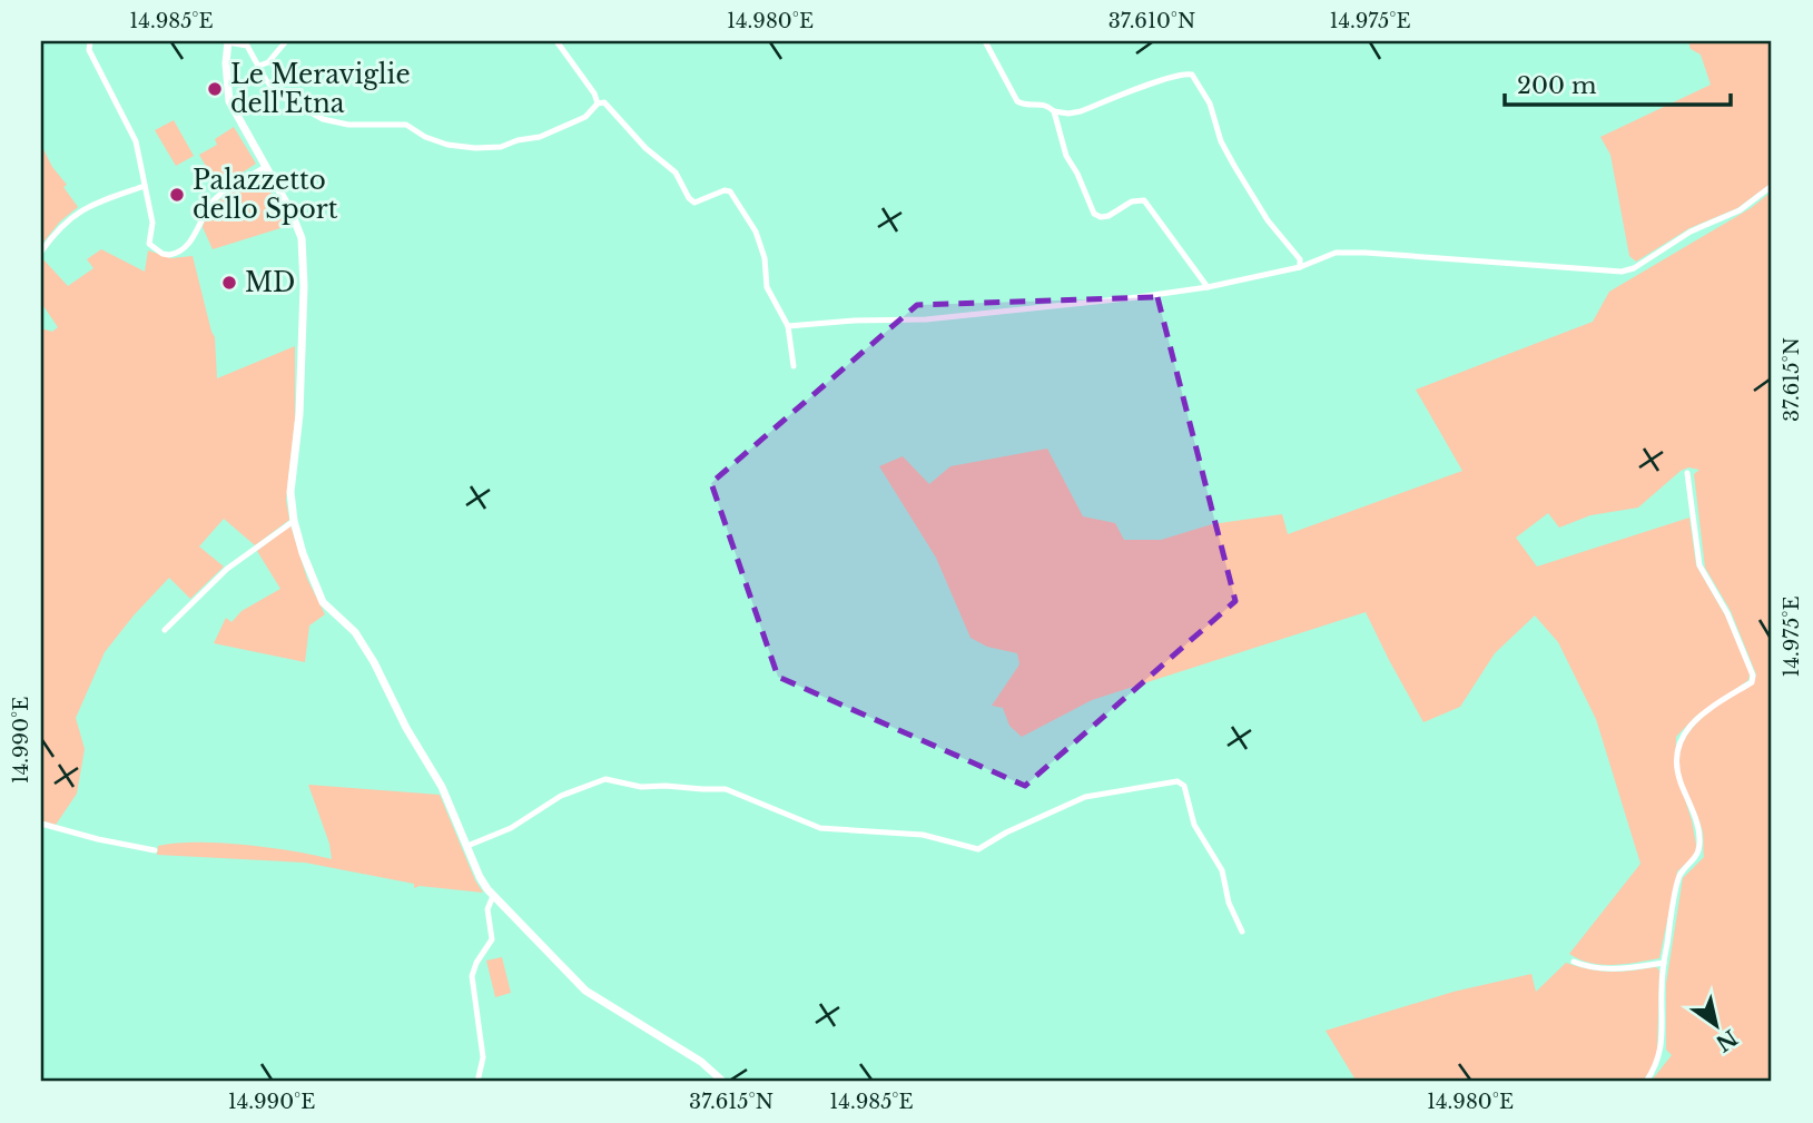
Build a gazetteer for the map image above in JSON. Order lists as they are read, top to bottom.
{
  "places": ["Le Meraviglie dell'Etna", "Palazzetto dello Sport", "MD"],
  "scale_bar": "200 m",
  "north": "bottom right",
  "coordinates": [
    "14.985°E",
    "14.980°E",
    "37.610°N",
    "14.975°E",
    "37.615°N",
    "14.990°E"
  ]
}
